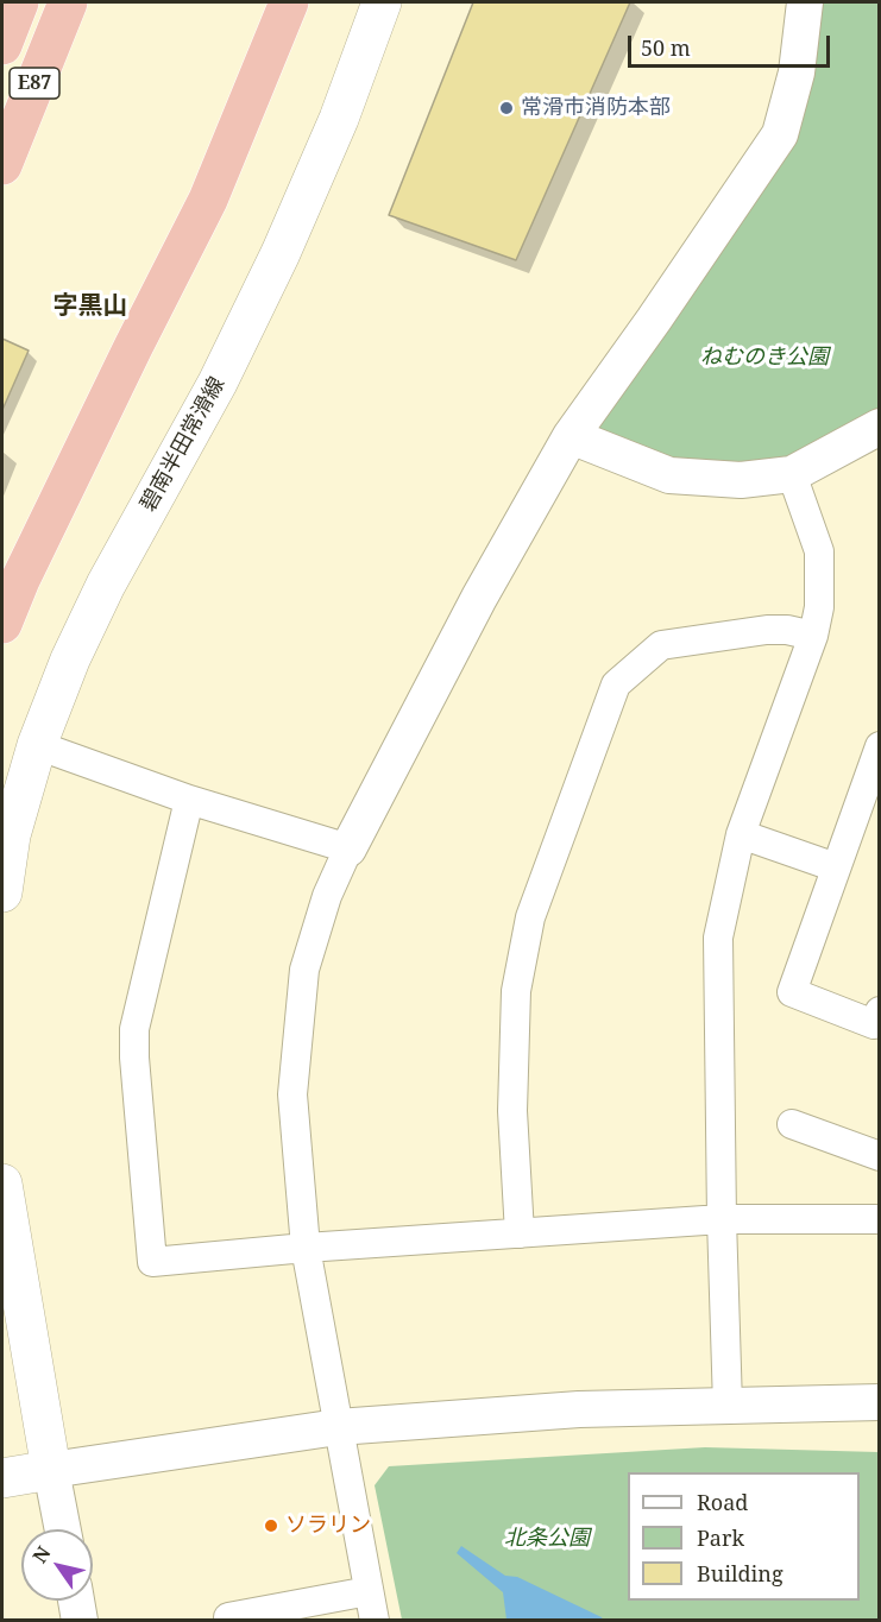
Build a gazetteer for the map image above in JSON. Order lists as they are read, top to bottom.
{
  "streets": {
    "highway": ["E87"],
    "main road": ["碧南半田常滑線"]
  },
  "districts": ["字黒山"],
  "parks": ["ねむのき公園", "北条公園"],
  "places": ["常滑市消防本部", "ソラリン"],
  "legend": ["Road", "Park", "Building"],
  "scale_bar": "50 m",
  "north": "top left"
}
